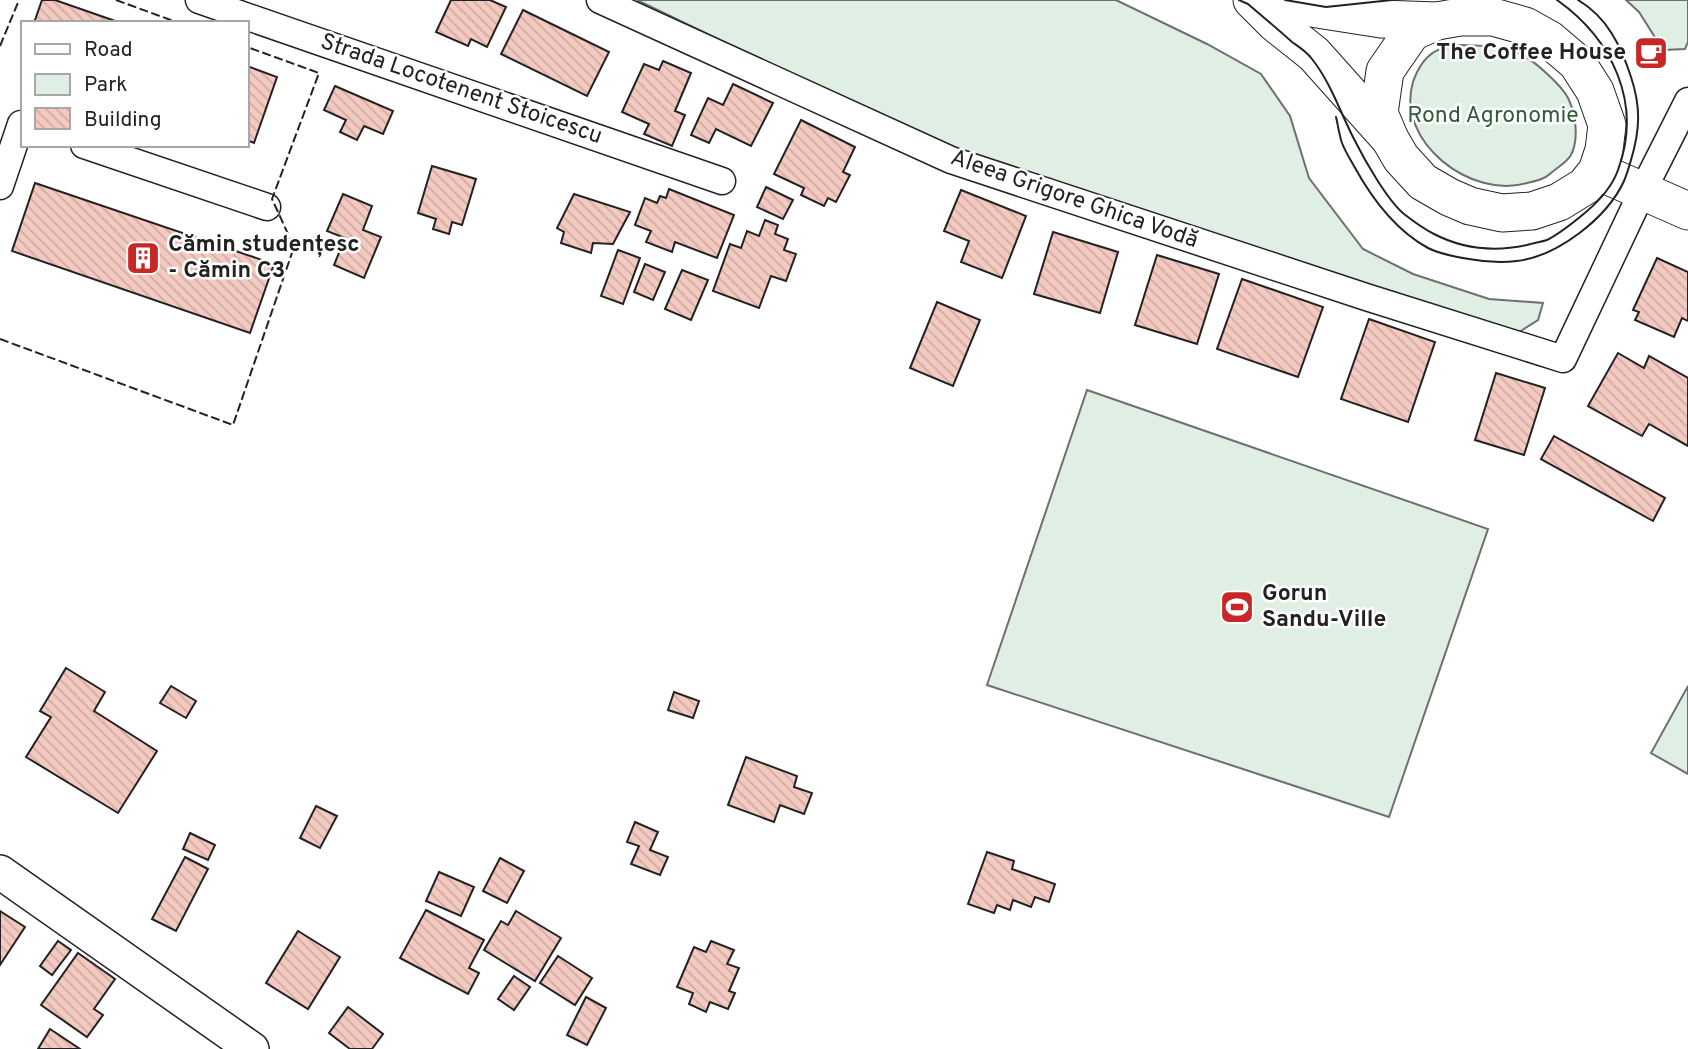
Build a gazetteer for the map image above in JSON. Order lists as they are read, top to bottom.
{
  "streets": {
    "street": ["Strada Locotenent Stoicescu", "Aleea Grigore Ghica Vodă"]
  },
  "parks": ["Rond Agronomie"],
  "places": {
    "cafe": ["The Coffee House"],
    "building": ["Cămin studențesc - Cămin C3"],
    "sports": ["Gorun Sandu-Ville"]
  },
  "legend": ["Road", "Park", "Building"]
}
